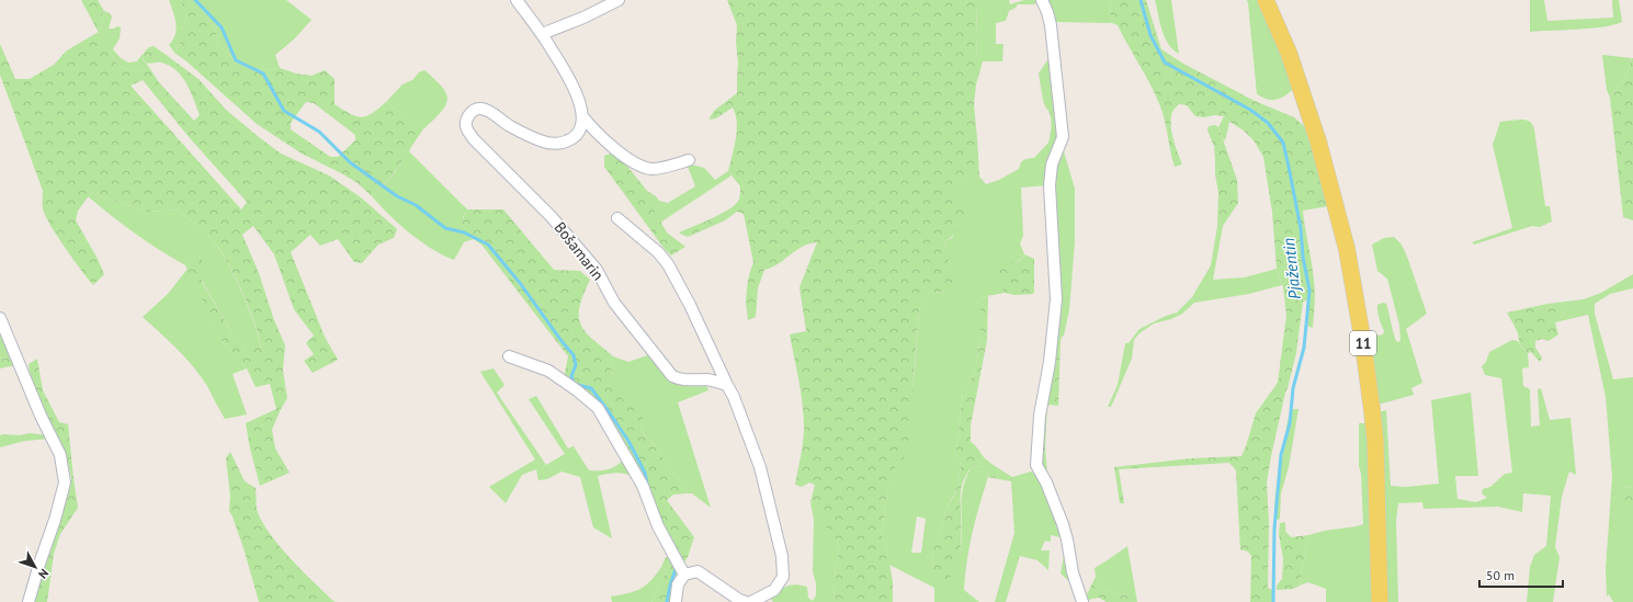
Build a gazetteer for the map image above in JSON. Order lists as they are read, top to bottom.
{
  "streets": {
    "main road": ["11"],
    "street": ["Bošamarin"]
  },
  "water": ["Pjažentin"],
  "scale_bar": "50 m",
  "north": "bottom right"
}
